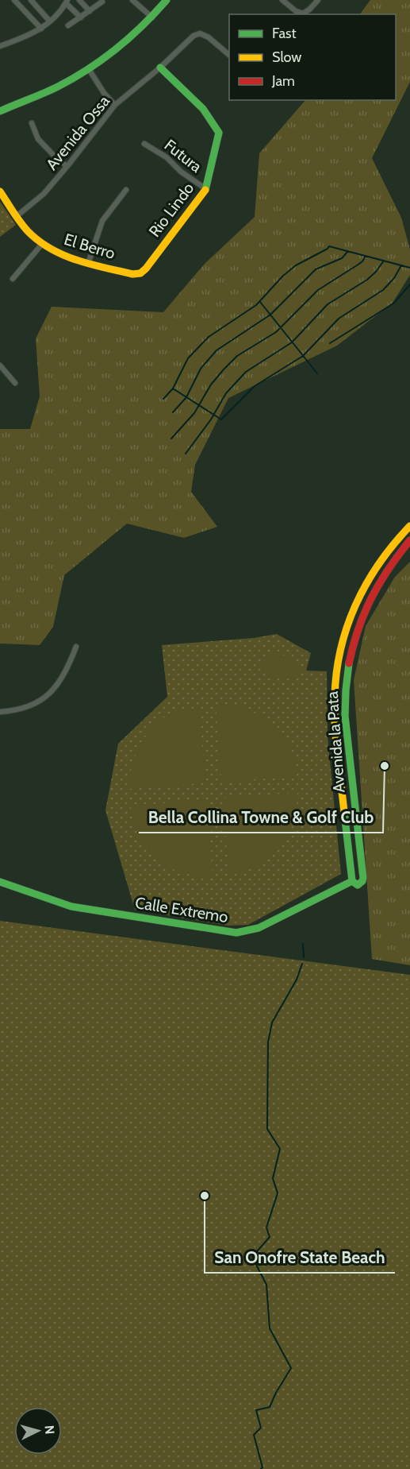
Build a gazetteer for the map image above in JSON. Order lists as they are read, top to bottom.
{
  "streets": {
    "street": [
      "Avenida Ossa",
      "Futura",
      "Rio Lindo",
      "El Berro",
      "Avenida la Pata",
      "Calle Extremo"
    ]
  },
  "crossings": [
    ["Avenida Ossa", "Rio Lindo"],
    ["Avenida Ossa", "El Berro"],
    ["Futura", "Rio Lindo"],
    ["Rio Lindo", "El Berro"],
    ["Avenida la Pata", "Calle Extremo"]
  ],
  "places": ["Bella Collina Towne & Golf Club", "San Onofre State Beach"],
  "legend": ["Fast", "Slow", "Jam"],
  "north": "right"
}
